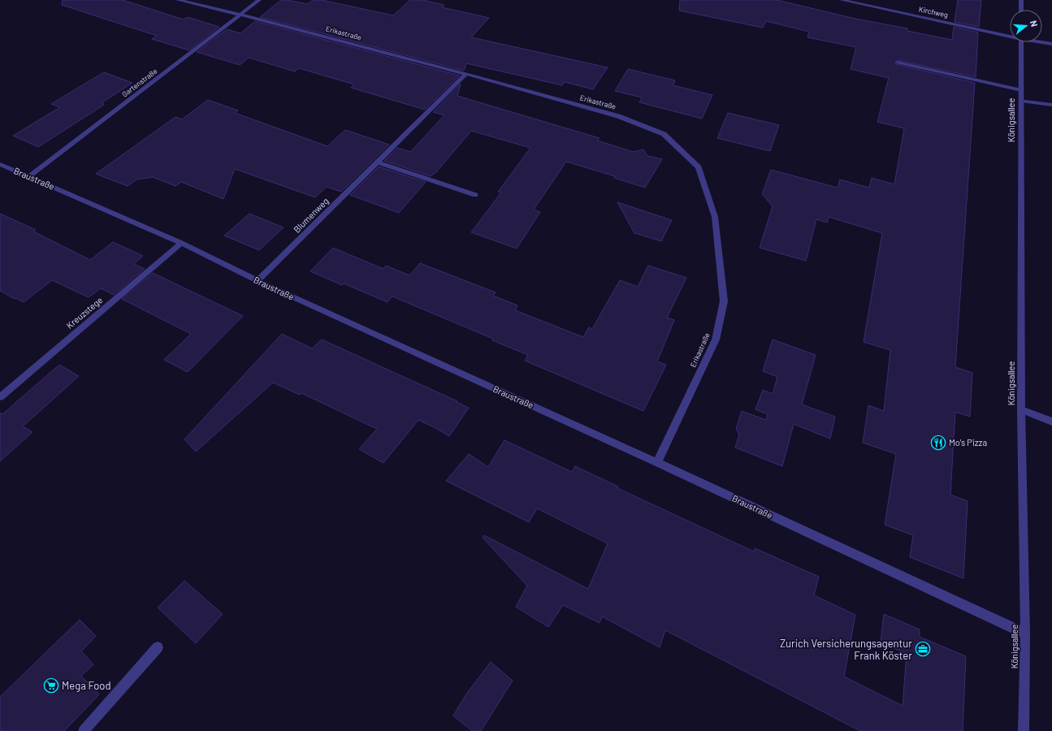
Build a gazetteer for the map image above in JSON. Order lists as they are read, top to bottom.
{
  "streets": {
    "street": [
      "Kirchweg",
      "Erikastraße",
      "Gartenstraße",
      "Königsallee",
      "Braustraße",
      "Blumenweg",
      "Kreuzstege"
    ]
  },
  "crossings": [
    ["Erikastraße", "Gartenstraße"],
    ["Erikastraße", "Braustraße"],
    ["Erikastraße", "Blumenweg"],
    ["Gartenstraße", "Braustraße"],
    ["Königsallee", "Braustraße"],
    ["Braustraße", "Blumenweg"],
    ["Braustraße", "Kreuzstege"]
  ],
  "places": {
    "restaurant": ["Mo's Pizza"],
    "office": ["Zurich Versicherungsagentur Frank Köster"],
    "supermarket": ["Mega Food"]
  },
  "north": "right"
}
